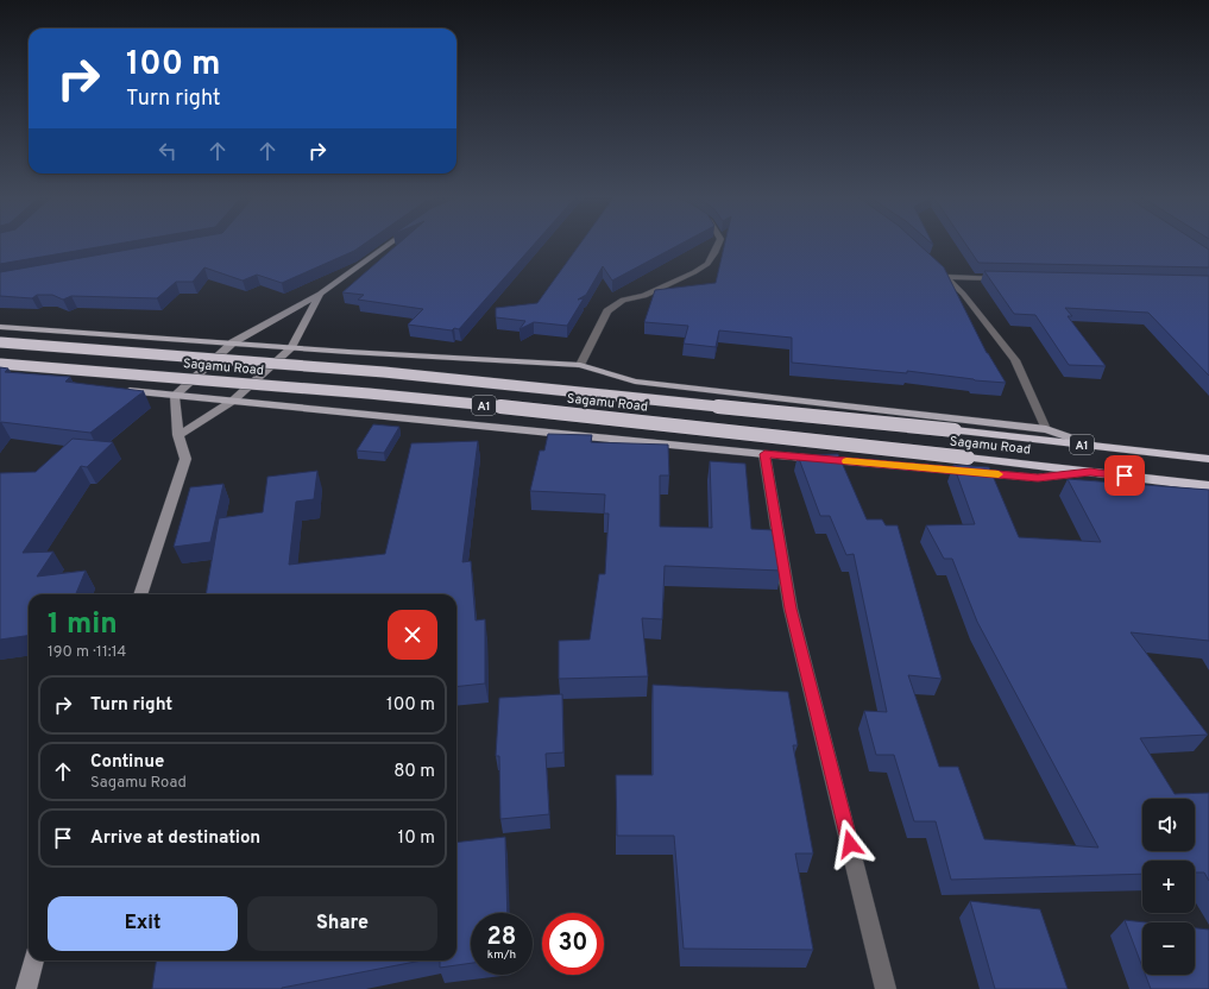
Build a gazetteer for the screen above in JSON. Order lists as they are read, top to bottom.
{
  "streets": {
    "highway": ["Sagamu Road", "A1"]
  },
  "page": {
    "turn": ["100 m", "Turn right"],
    "heading": ["1 min", "190 m · 11:14"],
    "list": [
      {
        "name": "Turn right",
        "value": "100 m"
      },
      {
        "name": "Continue",
        "note": "Sagamu Road",
        "value": "80 m"
      },
      {
        "name": "Arrive at destination",
        "value": "10 m"
      }
    ],
    "map_buttons": ["+", "−"],
    "buttons": ["Exit", "Share"],
    "speed": "28 km/h",
    "limit": "30"
  }
}
